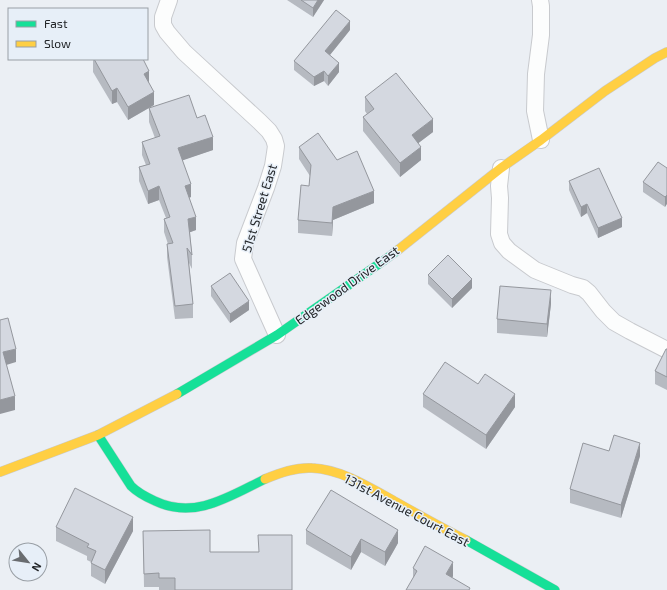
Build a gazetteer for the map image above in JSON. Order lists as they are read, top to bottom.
{
  "streets": {
    "street": ["51st Street East", "Edgewood Drive East", "131st Avenue Court East"]
  },
  "crossings": [
    ["51st Street East", "Edgewood Drive East"],
    ["Edgewood Drive East", "131st Avenue Court East"]
  ],
  "legend": ["Fast", "Slow"],
  "north": "bottom right"
}
